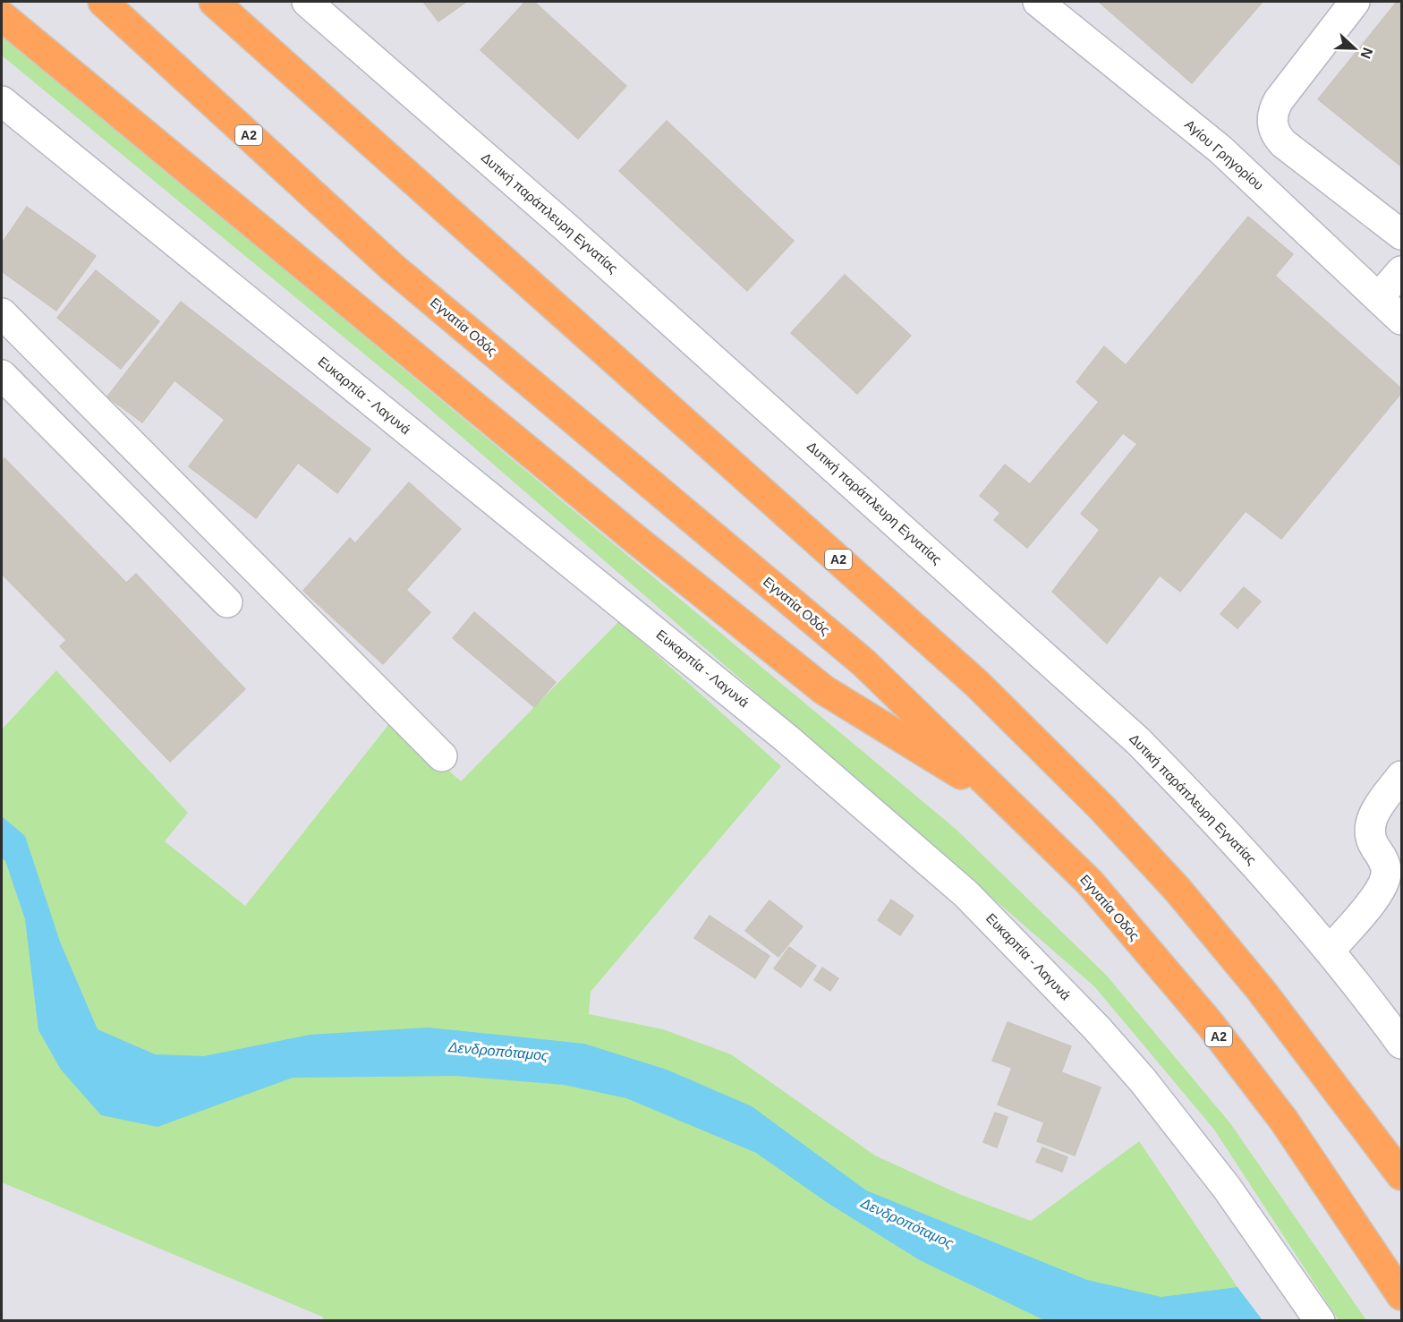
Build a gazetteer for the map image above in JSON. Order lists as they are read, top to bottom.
{
  "streets": {
    "highway": ["Α2", "Εγνατία Οδός"],
    "street": ["Αγίου Γρηγορίου", "Δυτική παράπλευρη Εγνατίας", "Ευκαρπία - Λαγυνά"]
  },
  "water": ["Δενδροπόταμος"],
  "north": "right"
}
